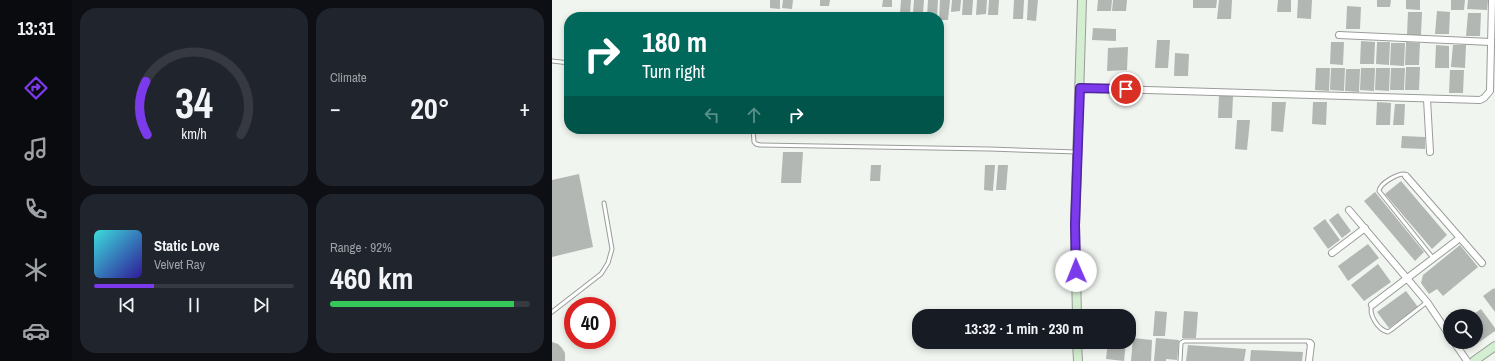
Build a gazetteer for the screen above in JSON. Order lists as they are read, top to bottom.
{
  "page": {
    "tabs": "13:31",
    "tile": [
      "Climate",
      ["Range · 92%", "460 km"]
    ],
    "turn": ["180 m", "Turn right"],
    "heat": ["−", "20°", "+"],
    "song": ["Static Love", "Velvet Ray"],
    "limit": "40",
    "trip": "13:32 · 1 min · 230 m",
    "gauge": ["34", "km/h"]
  }
}
